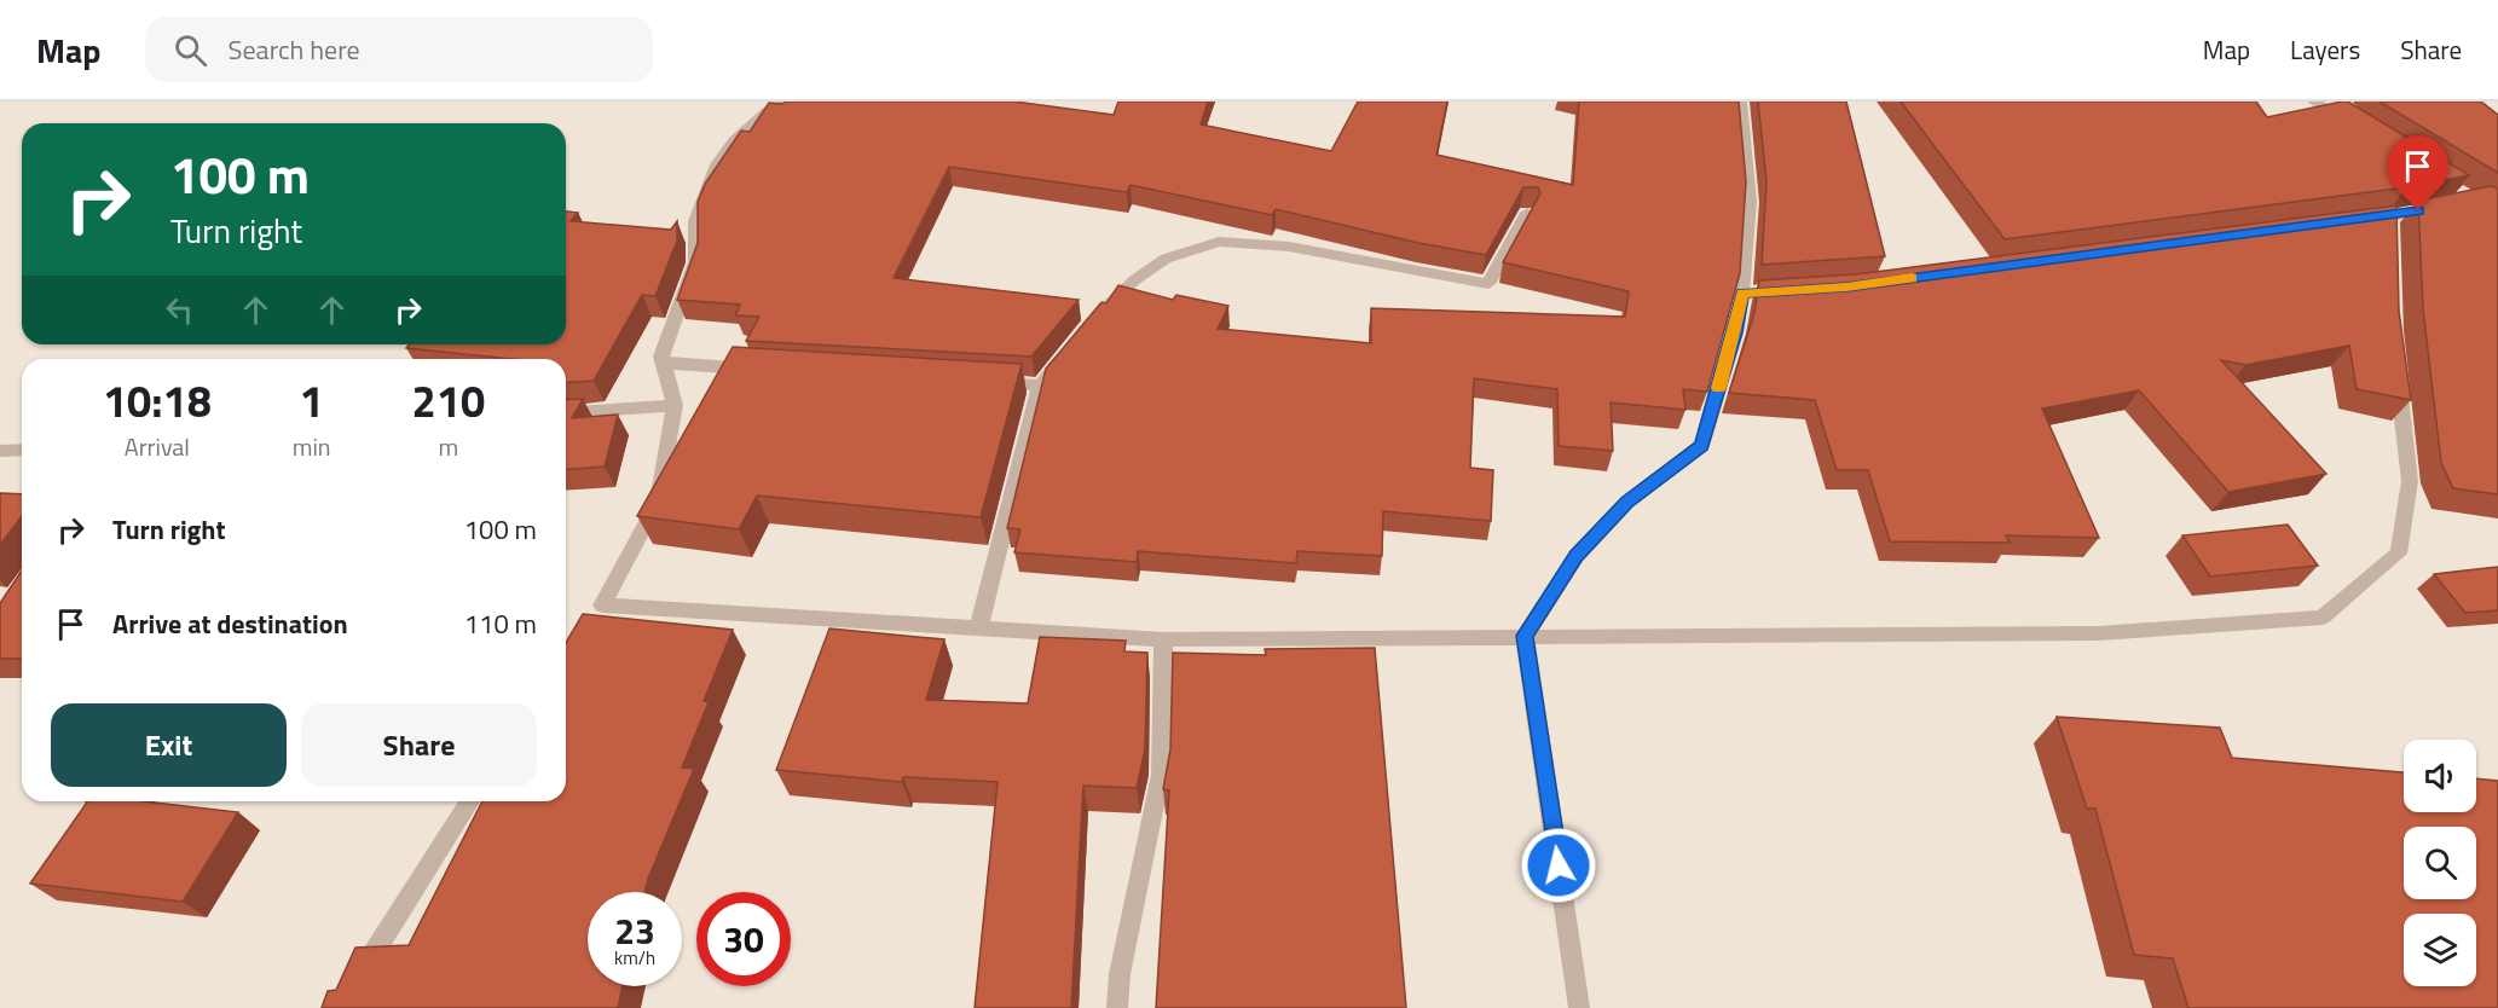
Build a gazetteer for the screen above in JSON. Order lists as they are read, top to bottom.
{
  "page": {
    "header": "Map",
    "search": "Search here",
    "nav": ["Map", "Layers", "Share"],
    "turn": ["100 m", "Turn right"],
    "eta": [
      "10:18",
      "Arrival",
      "1",
      "min",
      "210",
      "m"
    ],
    "list": [
      {
        "name": "Turn right",
        "value": "100 m"
      },
      {
        "name": "Arrive at destination",
        "value": "110 m"
      }
    ],
    "buttons": ["Exit", "Share"],
    "speed": "23 km/h",
    "limit": "30"
  }
}
